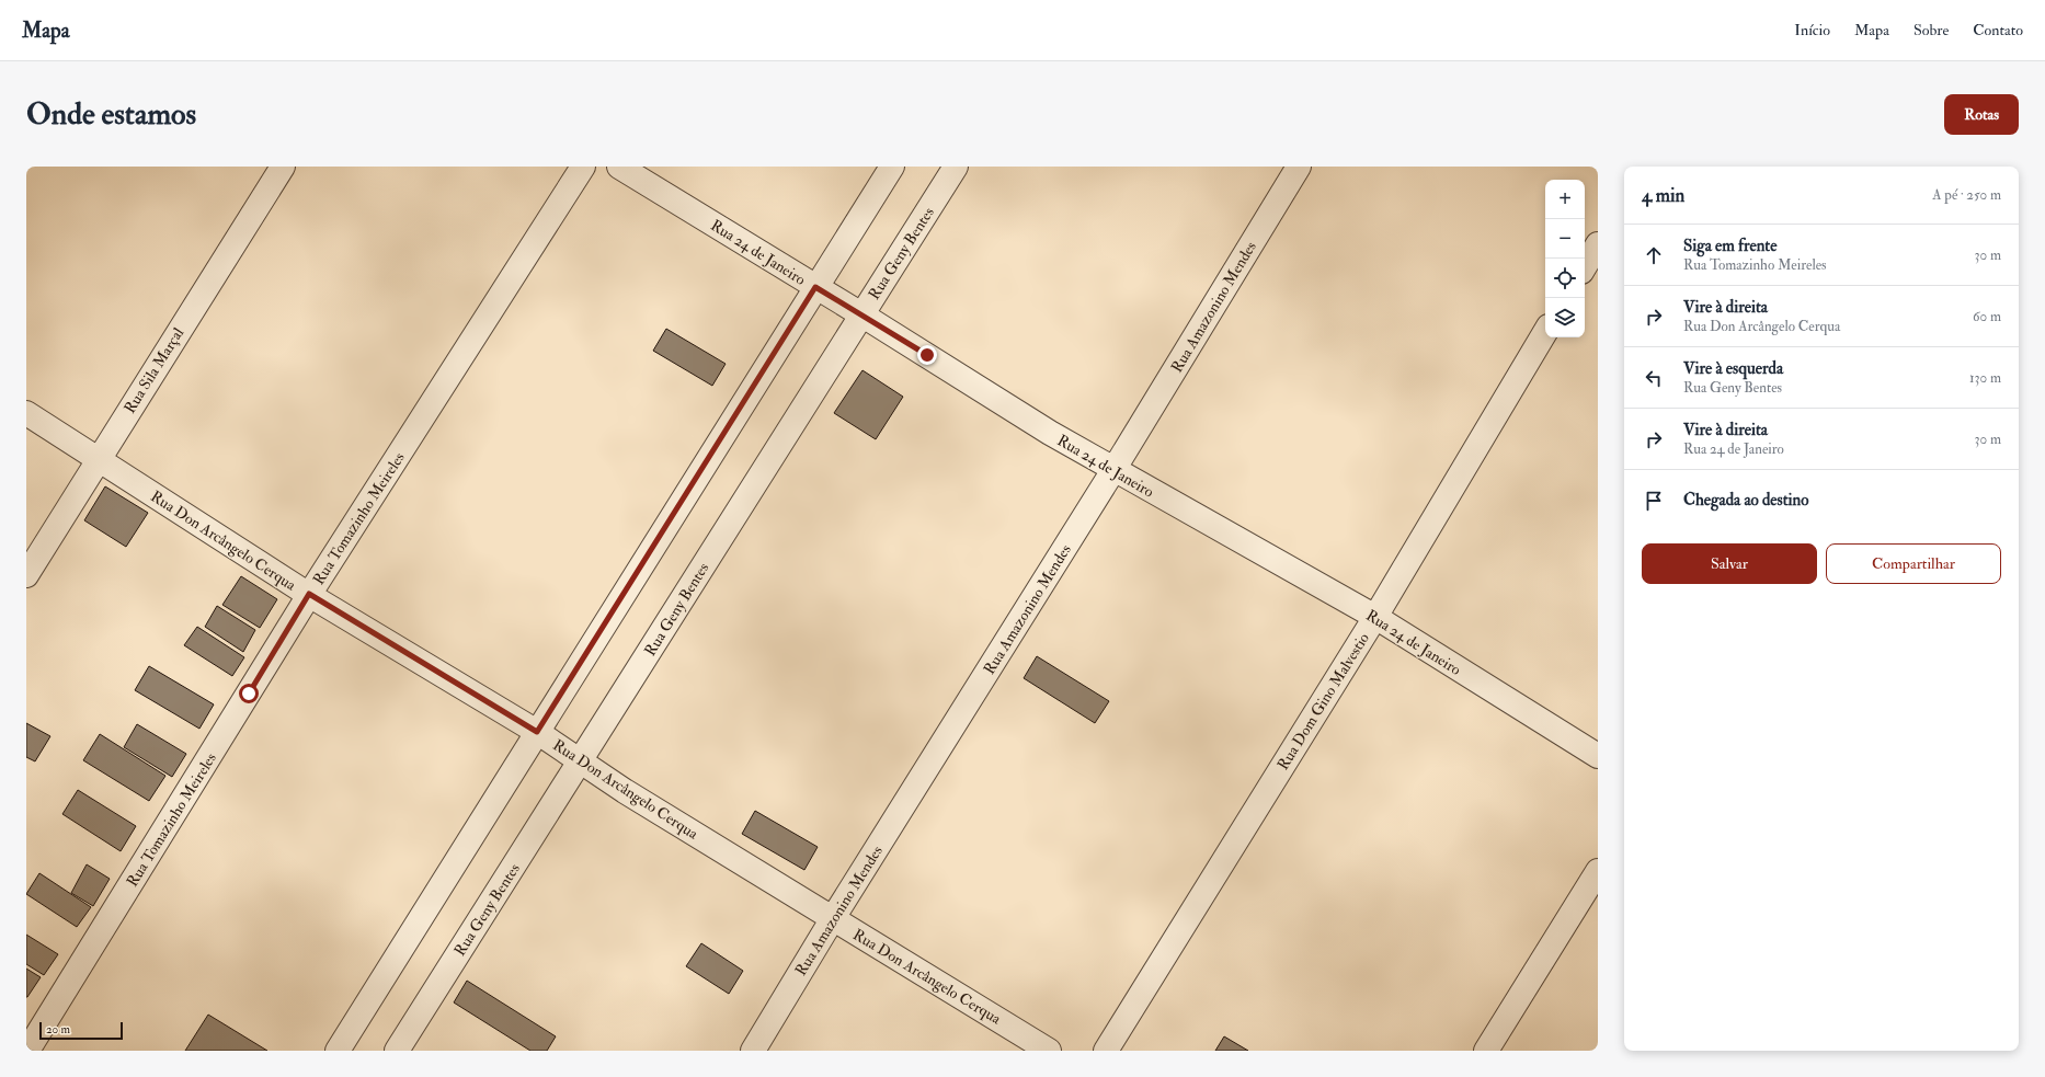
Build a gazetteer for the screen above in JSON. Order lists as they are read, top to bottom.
{
  "streets": {
    "street": [
      "Rua 24 de Janeiro",
      "Rua Geny Bentes",
      "Rua Amazonino Mendes",
      "Rua Sila Marçal",
      "Rua Tomazinho Meireles",
      "Rua Don Arcângelo Cerqua",
      "Rua Dom Gino Malvestio"
    ]
  },
  "crossings": [
    ["Rua 24 de Janeiro", "Rua Geny Bentes"],
    ["Rua 24 de Janeiro", "Rua Amazonino Mendes"],
    ["Rua 24 de Janeiro", "Rua Dom Gino Malvestio"],
    ["Rua Geny Bentes", "Rua Don Arcângelo Cerqua"],
    ["Rua Amazonino Mendes", "Rua Don Arcângelo Cerqua"],
    ["Rua Sila Marçal", "Rua Don Arcângelo Cerqua"],
    ["Rua Tomazinho Meireles", "Rua Don Arcângelo Cerqua"]
  ],
  "scale_bar": "20 m",
  "page": {
    "header": "Mapa",
    "nav": [
      "Início",
      "Mapa",
      "Sobre",
      "Contato"
    ],
    "buttons": [
      "Rotas",
      ["Salvar", "Compartilhar"]
    ],
    "title": "Onde estamos",
    "heading": ["4 min", "A pé · 250 m"],
    "map_buttons": ["+", "−"],
    "list": [
      ["Siga em frente", "Rua Tomazinho Meireles", "30 m"],
      ["Vire à direita", "Rua Don Arcângelo Cerqua", "60 m"],
      ["Vire à esquerda", "Rua Geny Bentes", "130 m"],
      ["Vire à direita", "Rua 24 de Janeiro", "30 m"],
      "Chegada ao destino"
    ],
    "scale": "20 m"
  }
}
